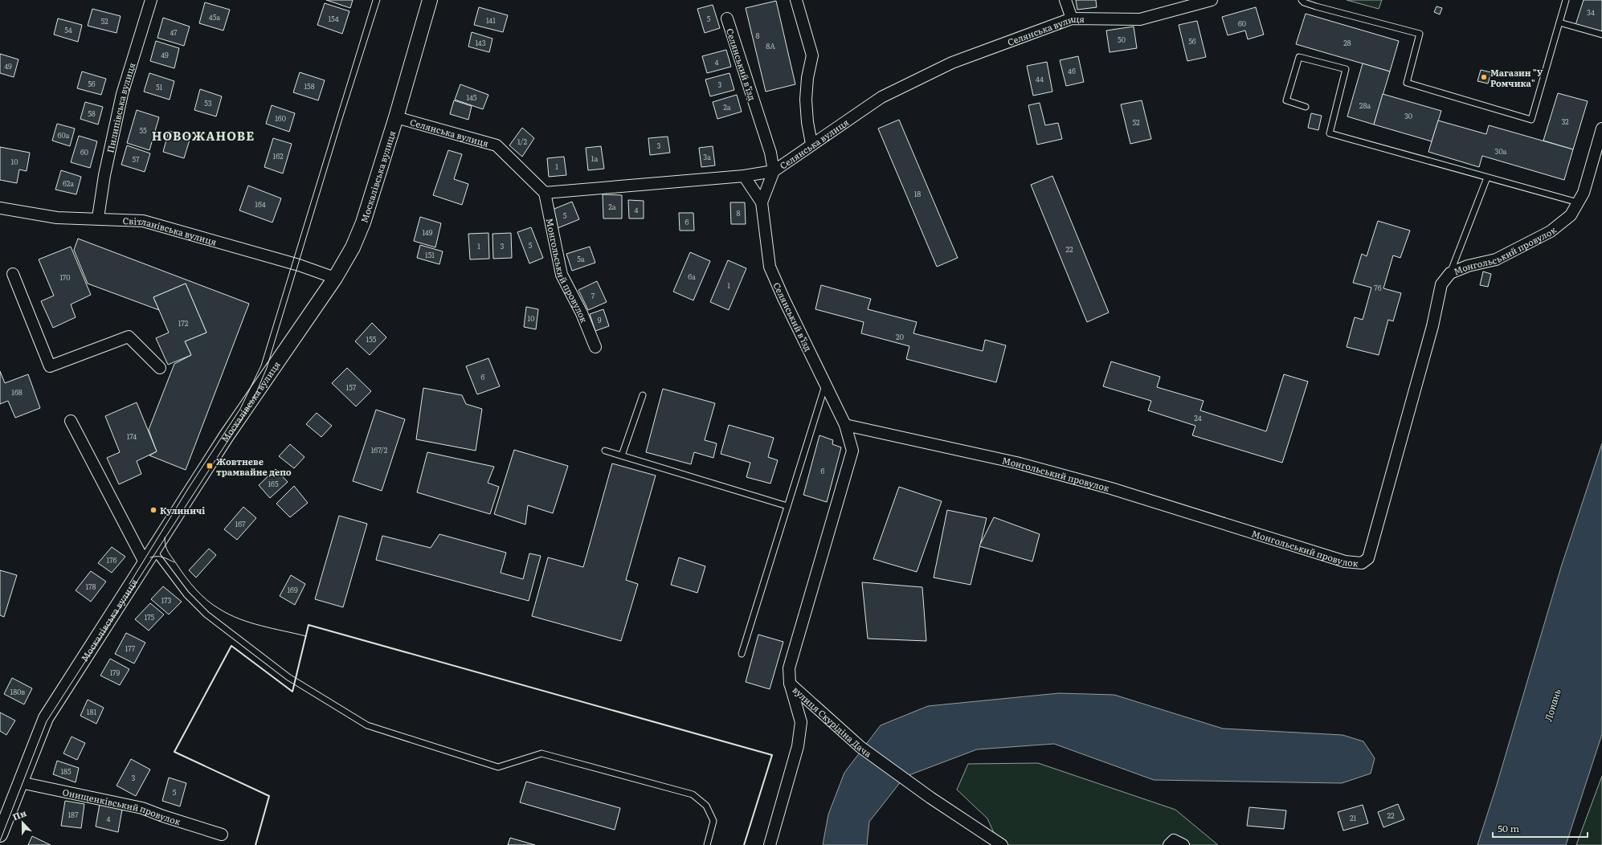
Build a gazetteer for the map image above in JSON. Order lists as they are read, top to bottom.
{
  "streets": {
    "street": [
      "Селянська вулиця",
      "Селянський вʼїзд",
      "Пилипівська вулиця",
      "Москалівська вулиця",
      "Світланівська вулиця",
      "Монгольський провулок",
      "вулиця Скурідіна Дача",
      "Онищенківський провулок"
    ]
  },
  "crossings": [
    ["Селянська вулиця", "Селянський вʼїзд"],
    ["Селянська вулиця", "Москалівська вулиця"],
    ["Селянська вулиця", "Монгольський провулок"],
    ["Селянський вʼїзд", "Монгольський провулок"],
    ["Селянський вʼїзд", "вулиця Скурідіна Дача"],
    ["Пилипівська вулиця", "Світланівська вулиця"],
    ["Москалівська вулиця", "Світланівська вулиця"],
    ["Москалівська вулиця", "Онищенківський провулок"],
    ["Монгольський провулок", "вулиця Скурідіна Дача"]
  ],
  "districts": ["НОВОЖАНОВЕ"],
  "water": ["Лопань"],
  "places": {
    "other": ["Магазин \"У Ромчика\"", "Кулиничі"],
    "transit": ["Жовтневе трамвайне депо"]
  },
  "house_numbers": [
    "34",
    "45а",
    "154",
    "5",
    "141",
    "52",
    "60",
    "54",
    "47",
    "8",
    "50",
    "56",
    "143",
    "28",
    "8А",
    "49",
    "4",
    "49",
    "46",
    "44",
    "56",
    "3",
    "158",
    "51",
    "145",
    "53",
    "28а",
    "2а",
    "58",
    "30",
    "160",
    "32",
    "52",
    "55",
    "60а",
    "1/2",
    "3",
    "30а",
    "60",
    "162",
    "3а",
    "1а",
    "57",
    "10",
    "1",
    "62а",
    "18",
    "164",
    "2а",
    "4",
    "8",
    "5",
    "6",
    "149",
    "5",
    "1",
    "3",
    "22",
    "151",
    "5а",
    "6а",
    "170",
    "1",
    "76",
    "7",
    "10",
    "9",
    "172",
    "20",
    "155",
    "6",
    "157",
    "168",
    "24",
    "174",
    "167/2",
    "6",
    "165",
    "167",
    "176",
    "178",
    "169",
    "173",
    "175",
    "177",
    "179",
    "180в",
    "181",
    "185",
    "3",
    "5",
    "187",
    "22",
    "21",
    "4"
  ],
  "scale_bar": "50 m",
  "north": "top"
}
